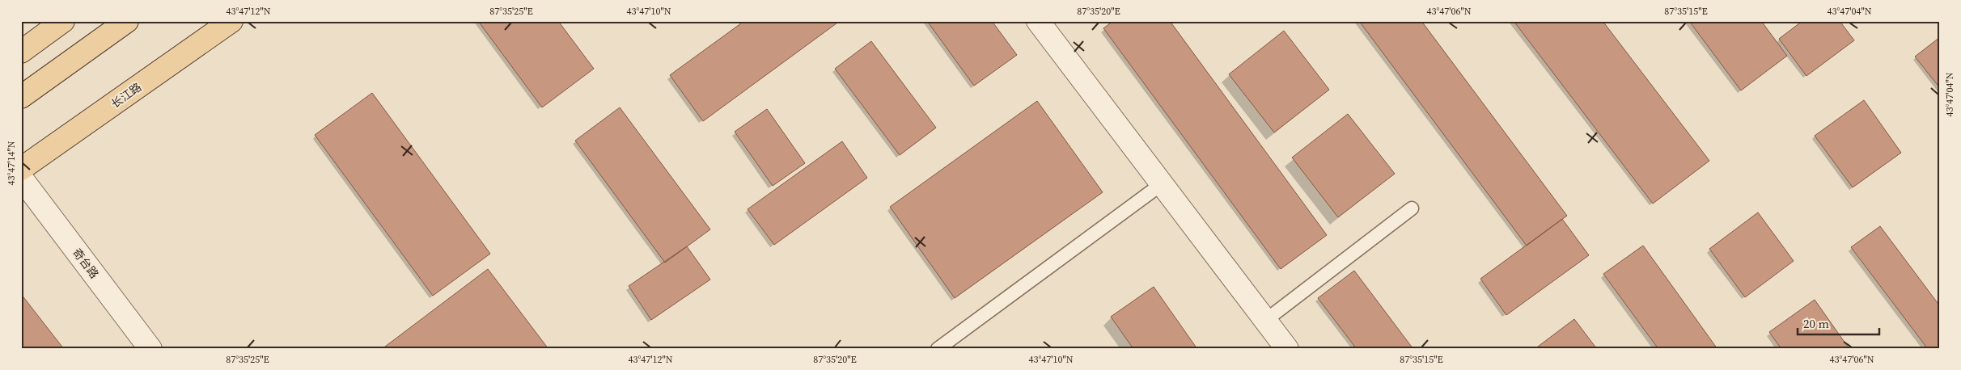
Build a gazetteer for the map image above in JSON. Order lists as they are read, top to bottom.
{
  "streets": {
    "main road": ["长江路"],
    "street": ["奇台路"]
  },
  "scale_bar": "20 m",
  "coordinates": [
    "43°47'12\"N",
    "87°35'25\"E",
    "43°47'10\"N",
    "87°35'20\"E",
    "43°47'06\"N",
    "87°35'15\"E",
    "43°47'04\"N",
    "43°47'14\"N"
  ]
}
